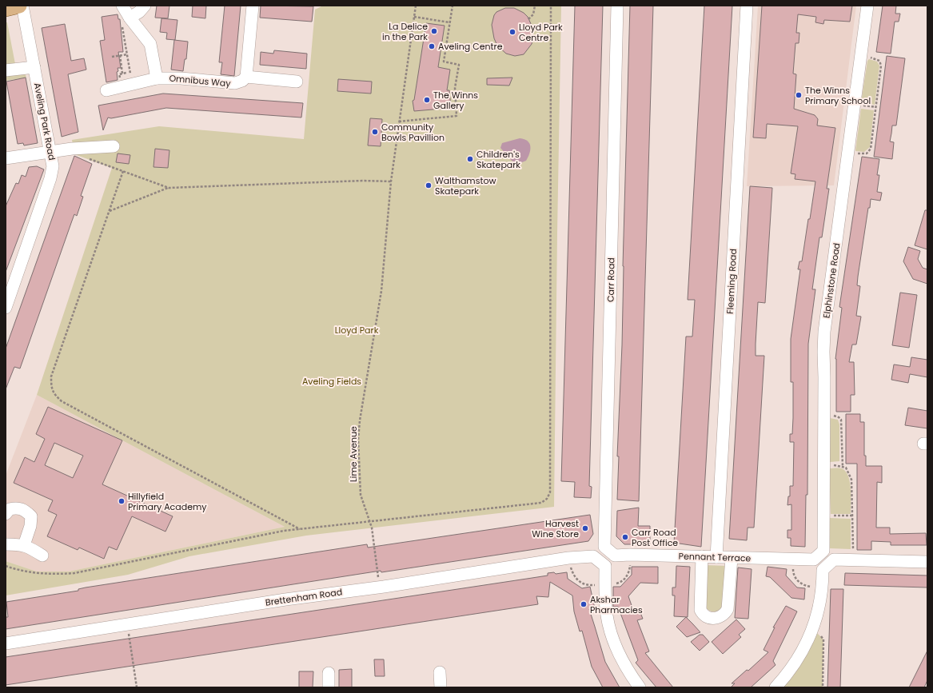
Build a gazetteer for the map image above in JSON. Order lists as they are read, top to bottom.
{
  "streets": {
    "street": [
      "Omnibus Way",
      "Aveling Park Road",
      "Carr Road",
      "Elphinstone Road",
      "Fleeming Road",
      "Pennant Terrace",
      "Brettenham Road"
    ],
    "path": ["Lime Avenue"]
  },
  "crossings": [
    ["Carr Road", "Pennant Terrace"],
    ["Elphinstone Road", "Pennant Terrace"],
    ["Fleeming Road", "Pennant Terrace"]
  ],
  "parks": ["Lloyd Park", "Aveling Fields"],
  "places": [
    "La Delice in the Park",
    "Lloyd Park Centre",
    "Aveling Centre",
    "The Winns Primary School",
    "The Winns Gallery",
    "Community Bowls Pavillion",
    "Children's Skatepark",
    "Walthamstow Skatepark",
    "Hillyfield Primary Academy",
    "Harvest Wine Store",
    "Carr Road Post Office",
    "Akshar Pharmacies"
  ]
}
